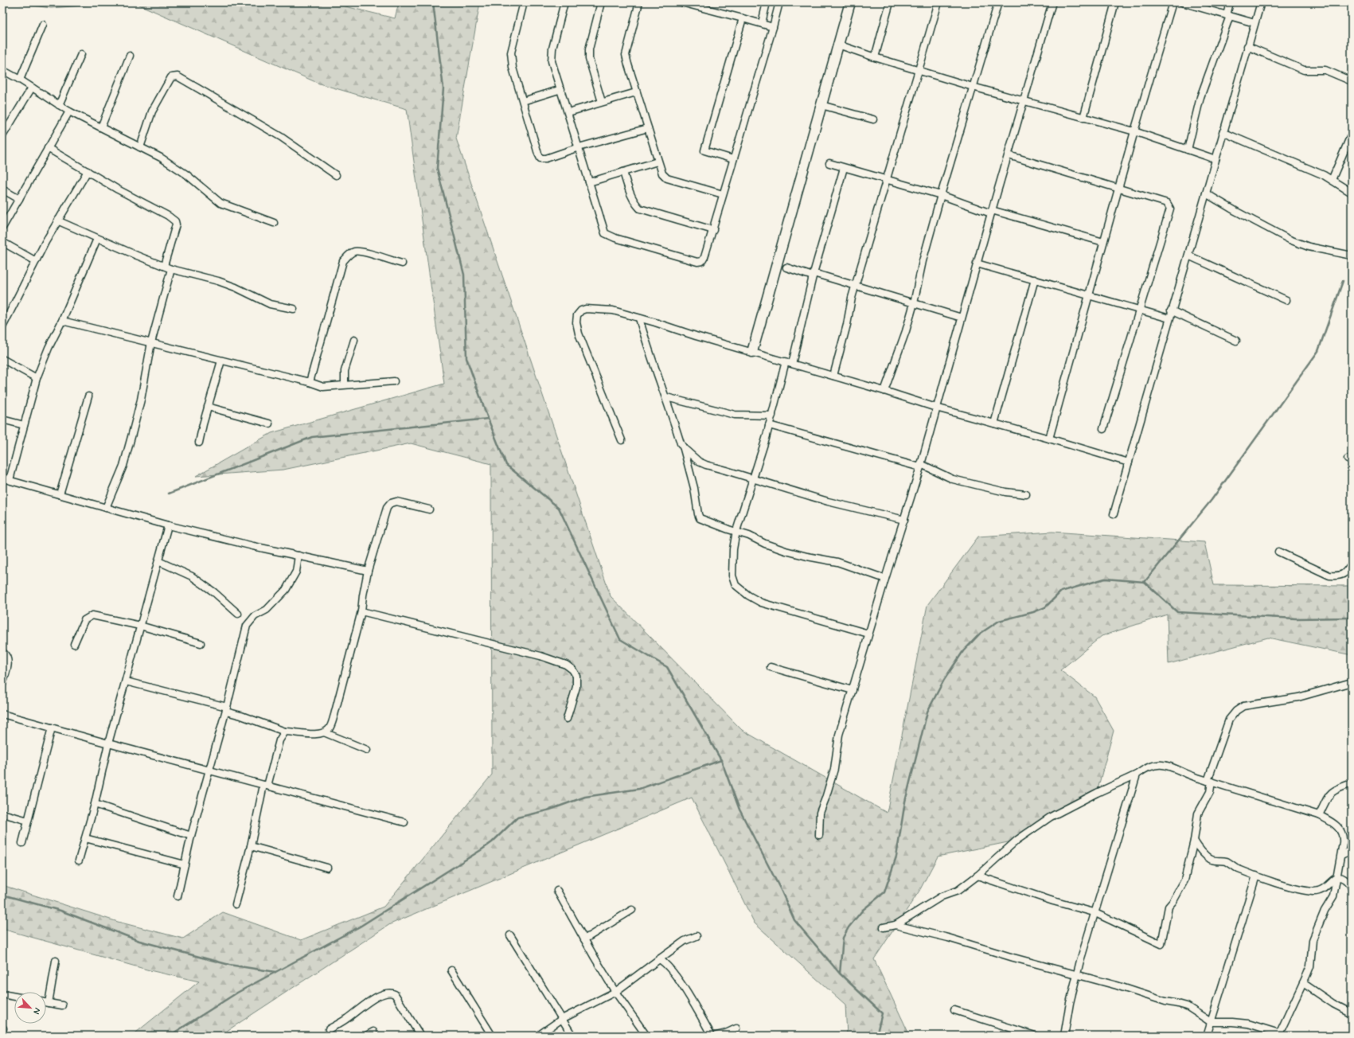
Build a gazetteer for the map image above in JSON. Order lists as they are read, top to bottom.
{
  "north": "bottom right"
}
